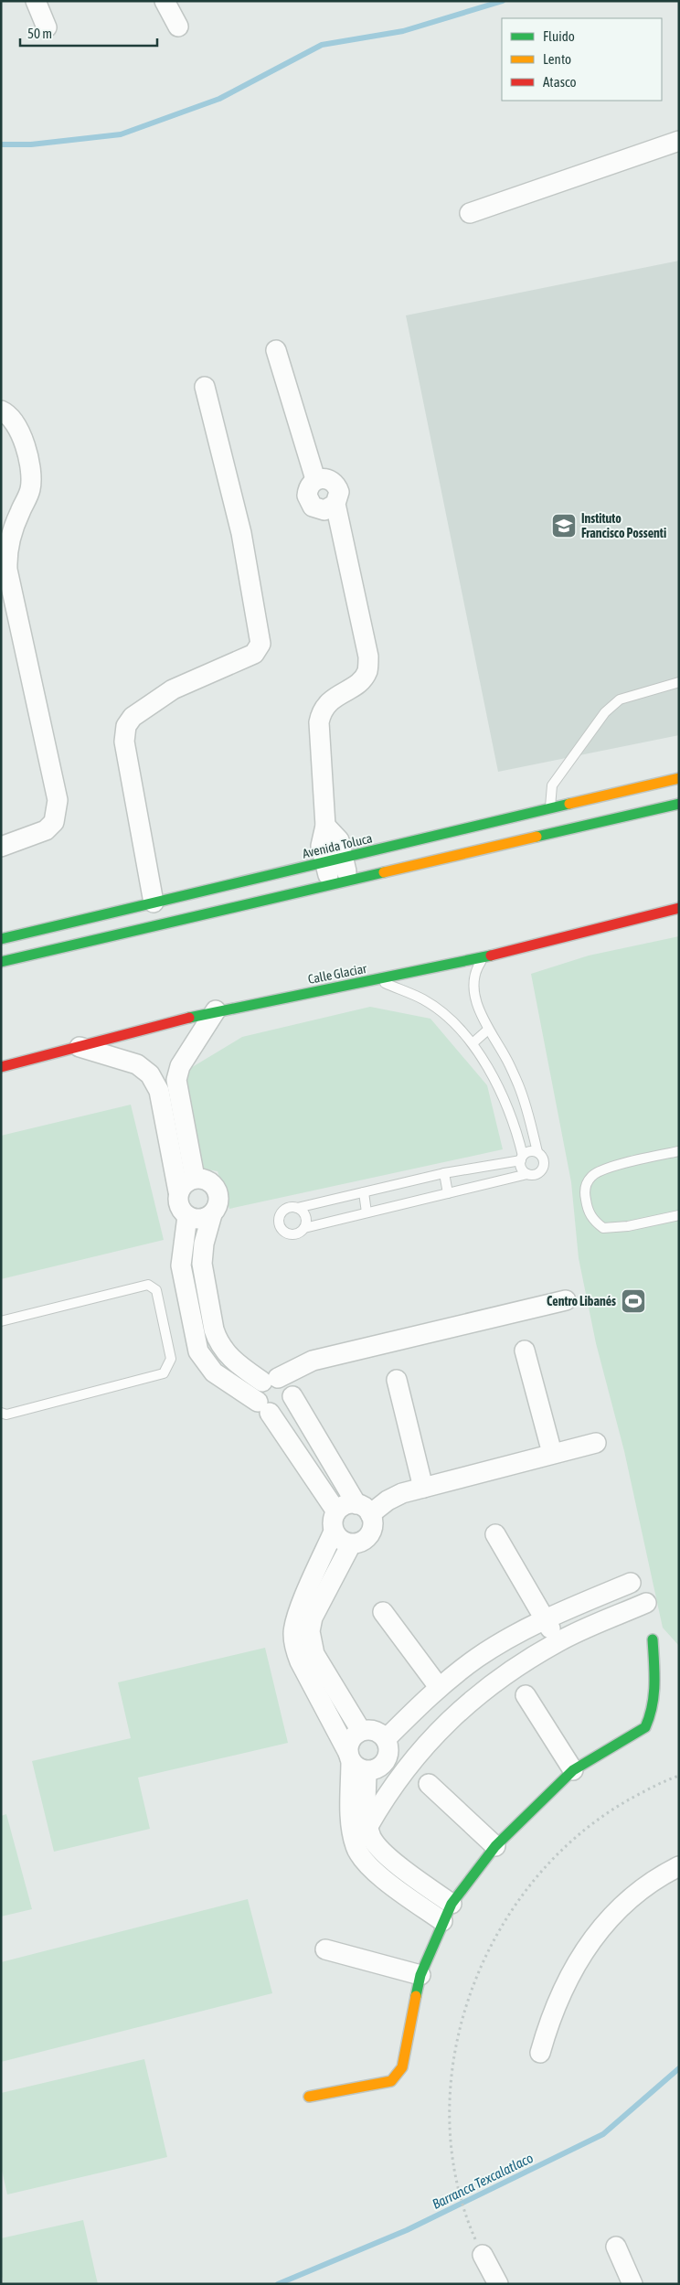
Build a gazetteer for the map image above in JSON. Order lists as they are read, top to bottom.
{
  "streets": {
    "street": ["Avenida Toluca", "Calle Glaciar"]
  },
  "water": ["Barranca Texcalatlaco"],
  "places": {
    "school or university": ["Instituto Francisco Possenti"],
    "sports": ["Centro Libanés"]
  },
  "legend": ["Fluido", "Lento", "Atasco"],
  "scale_bar": "50 m"
}
